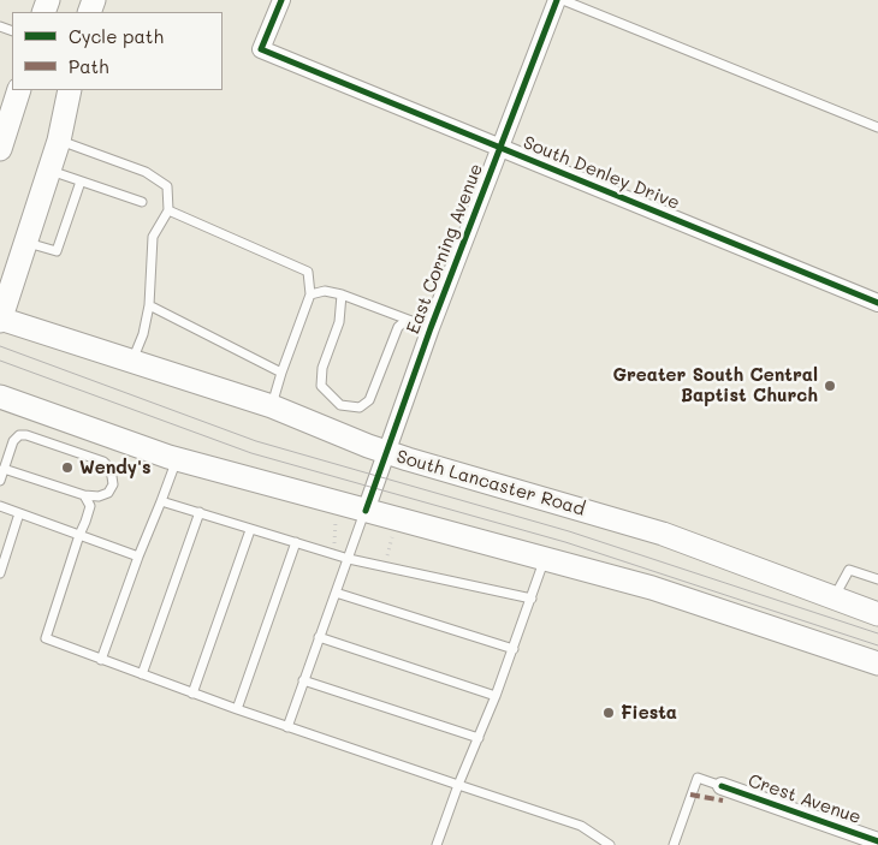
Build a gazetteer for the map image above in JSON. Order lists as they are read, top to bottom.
{
  "streets": {
    "main road": ["South Lancaster Road"],
    "street": ["South Denley Drive", "East Corning Avenue", "Crest Avenue"]
  },
  "crossings": [
    ["South Denley Drive", "East Corning Avenue"],
    ["East Corning Avenue", "South Lancaster Road"]
  ],
  "places": ["Greater South Central Baptist Church", "Wendy's", "Fiesta"],
  "legend": ["Cycle path", "Path"]
}
